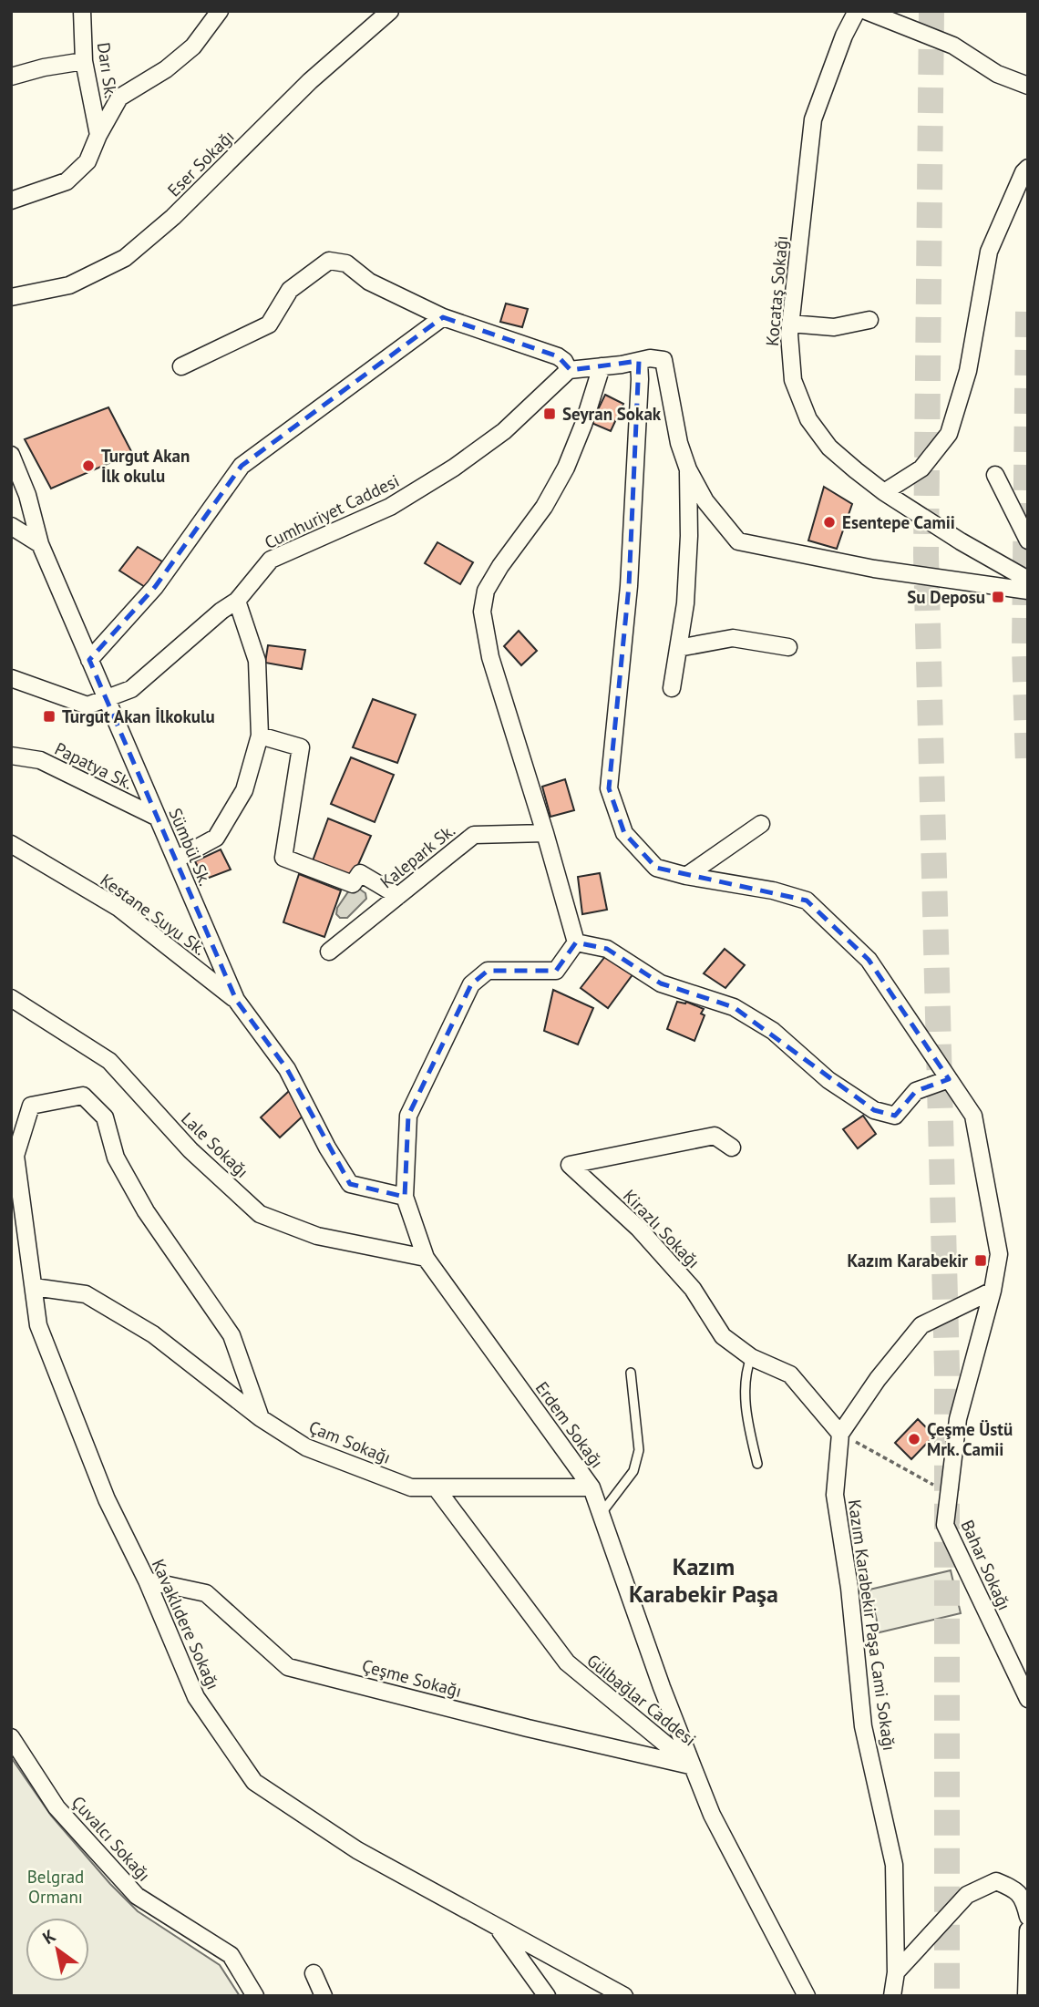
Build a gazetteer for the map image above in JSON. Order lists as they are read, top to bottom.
{
  "streets": {
    "street": [
      "Darı Sk.",
      "Eser Sokağı",
      "Kocataş Sokağı",
      "Cumhuriyet Caddesi",
      "Papatya Sk.",
      "Sümbül Sk.",
      "Kalepark Sk.",
      "Kestane Suyu Sk.",
      "Lale Sokağı",
      "Kirazlı Sokağı",
      "Erdem Sokağı",
      "Çam Sokağı",
      "Bahar Sokağı",
      "Kavaklıdere Sokağı",
      "Kazım Karabekir Paşa Cami Sokağı",
      "Çeşme Sokağı",
      "Gülbağlar Caddesi",
      "Çuvalcı Sokağı"
    ]
  },
  "crossings": [
    ["Cumhuriyet Caddesi", "Sümbül Sk."],
    ["Papatya Sk.", "Sümbül Sk."],
    ["Sümbül Sk.", "Kestane Suyu Sk."],
    ["Sümbül Sk.", "Erdem Sokağı"],
    ["Lale Sokağı", "Erdem Sokağı"],
    ["Kirazlı Sokağı", "Kazım Karabekir Paşa Cami Sokağı"],
    ["Erdem Sokağı", "Çam Sokağı"],
    ["Erdem Sokağı", "Çeşme Sokağı"],
    ["Erdem Sokağı", "Gülbağlar Caddesi"],
    ["Çam Sokağı", "Kavaklıdere Sokağı"],
    ["Çam Sokağı", "Gülbağlar Caddesi"],
    ["Bahar Sokağı", "Kazım Karabekir Paşa Cami Sokağı"],
    ["Kavaklıdere Sokağı", "Çeşme Sokağı"],
    ["Çeşme Sokağı", "Gülbağlar Caddesi"]
  ],
  "districts": ["Kazım Karabekir Paşa"],
  "parks": ["Belgrad Ormanı"],
  "places": {
    "transit": [
      "Seyran Sokak",
      "Su Deposu",
      "Turgut Akan İlkokulu",
      "Kazım Karabekir"
    ],
    "other": ["Turgut Akan İlk okulu", "Esentepe Camii", "Çeşme Üstü Mrk. Camii"]
  },
  "north": "top left"
}
